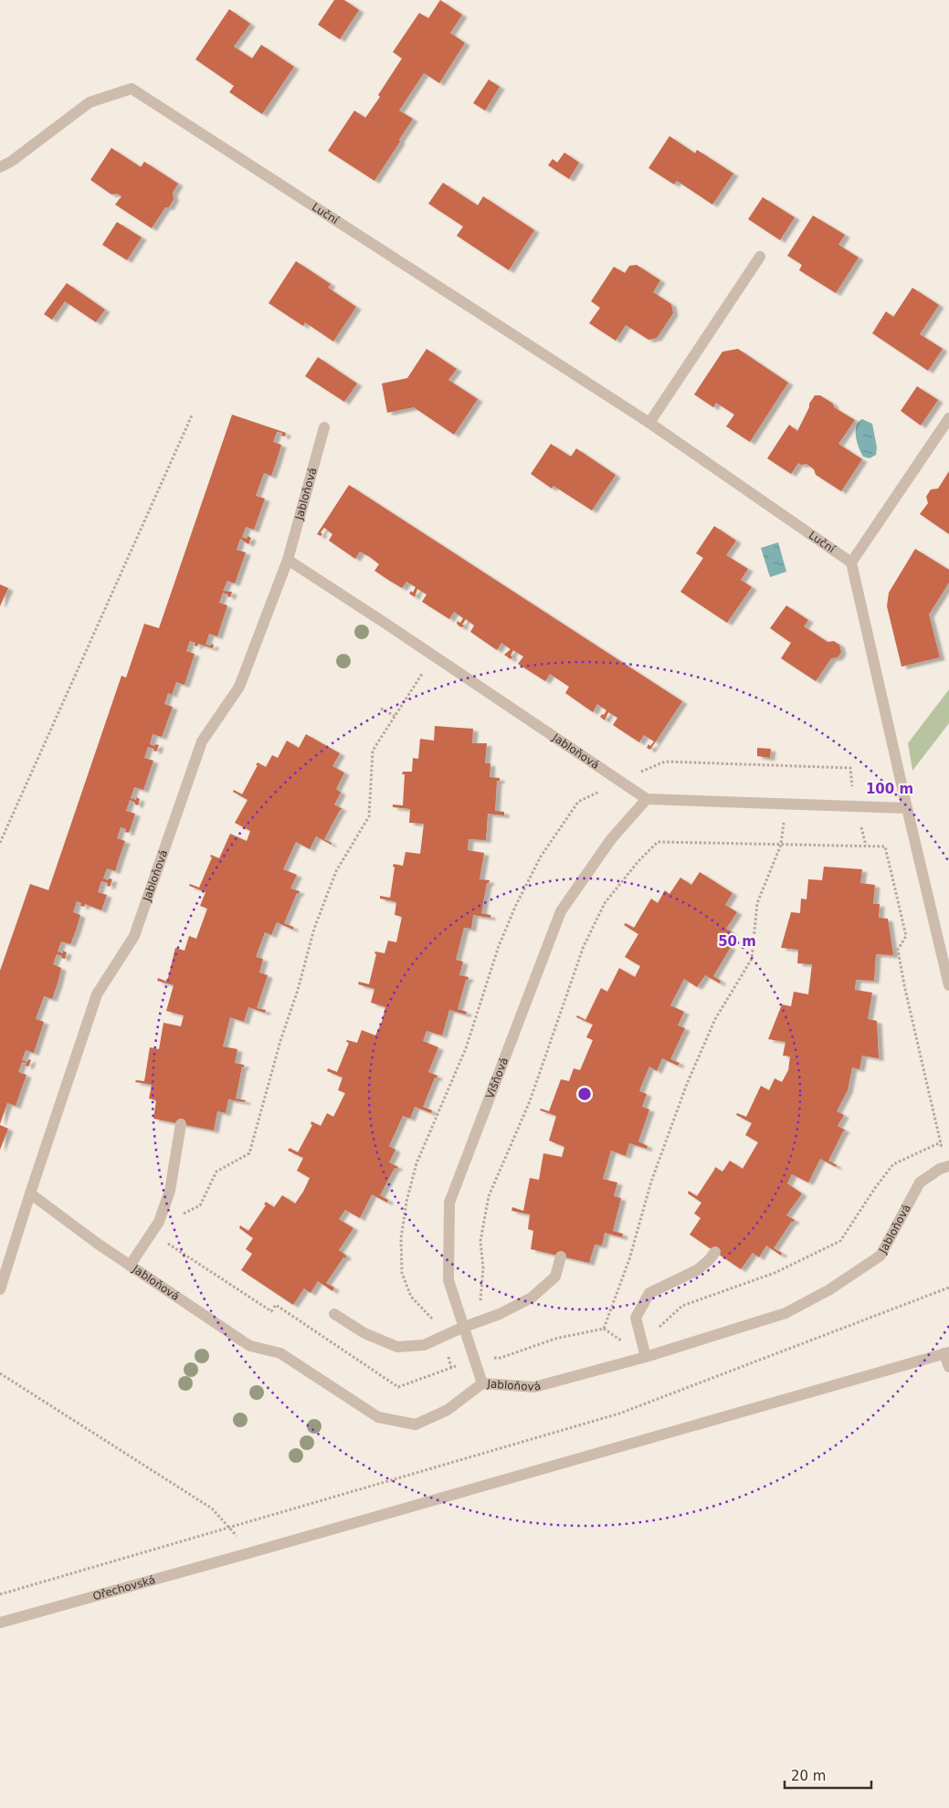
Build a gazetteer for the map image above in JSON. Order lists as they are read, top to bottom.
{
  "streets": {
    "street": [
      "Luční",
      "Jabloňová",
      "Višňová",
      "Ořechovská"
    ]
  },
  "crossings": [
    ["Jabloňová", "Višňová"]
  ],
  "scale_bar": "20 m",
  "rings": ["100 m", "50 m"]
}
